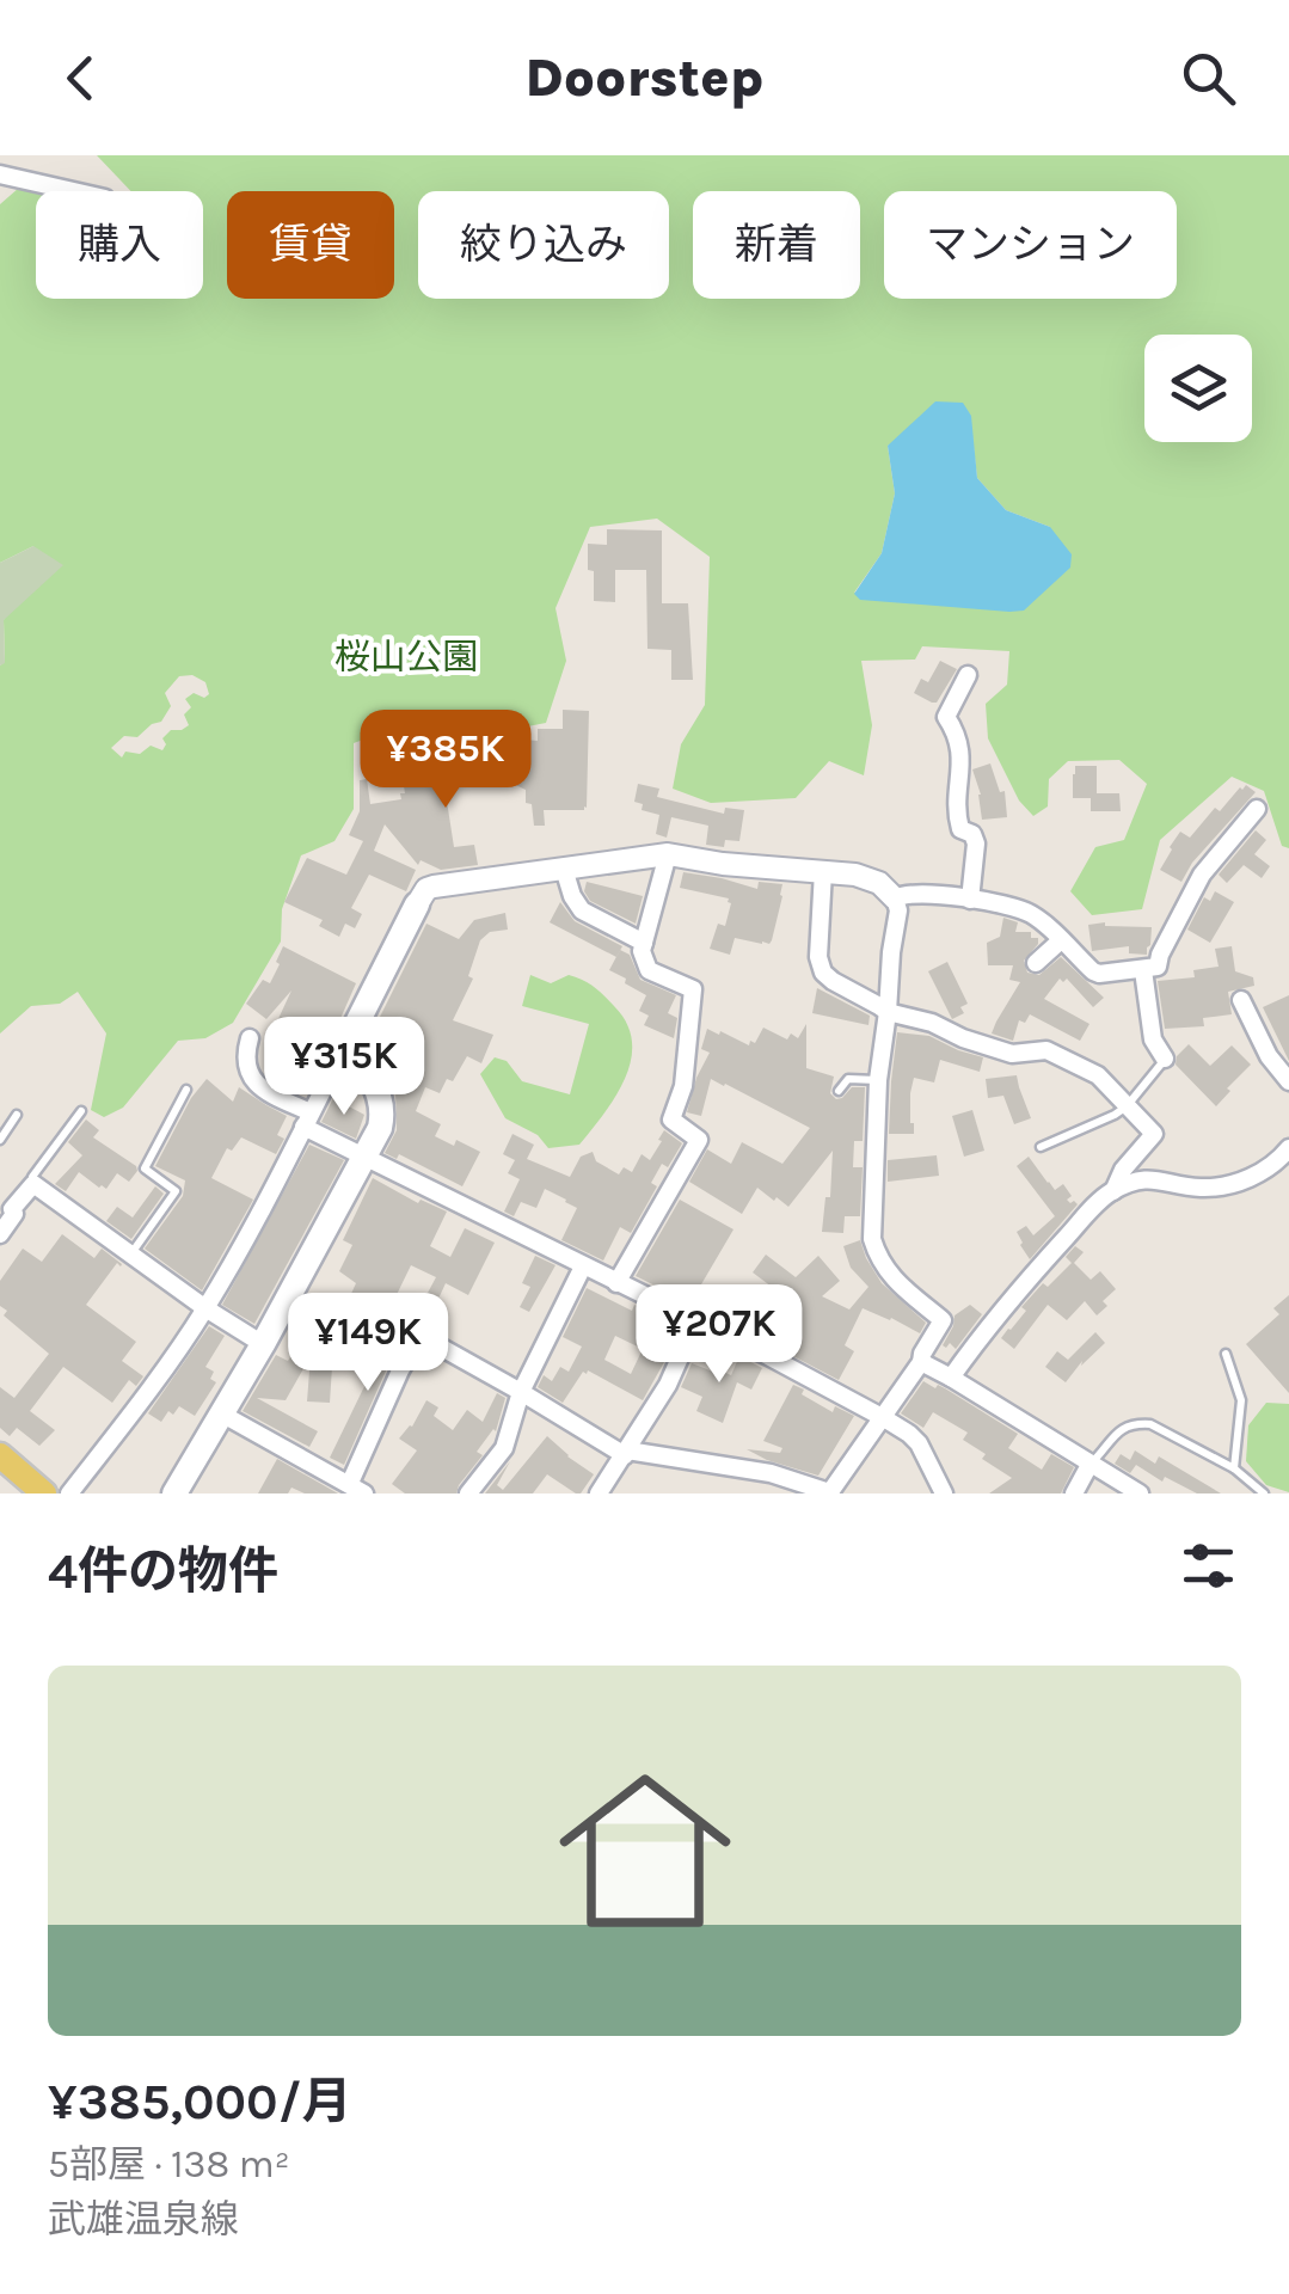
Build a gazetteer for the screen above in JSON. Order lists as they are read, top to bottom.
{
  "parks": ["桜山公園"],
  "page": {
    "header": "Doorstep",
    "chip": [
      "購入",
      "賃貸",
      "絞り込み",
      "新着",
      "マンション"
    ],
    "price": [
      "¥385K",
      "¥315K",
      "¥207K",
      "¥149K"
    ],
    "heading": "4件の物件",
    "list": [
      {
        "name": "¥385,000/月",
        "note": "5部屋 · 138 m² · 武雄温泉線"
      }
    ]
  }
}
